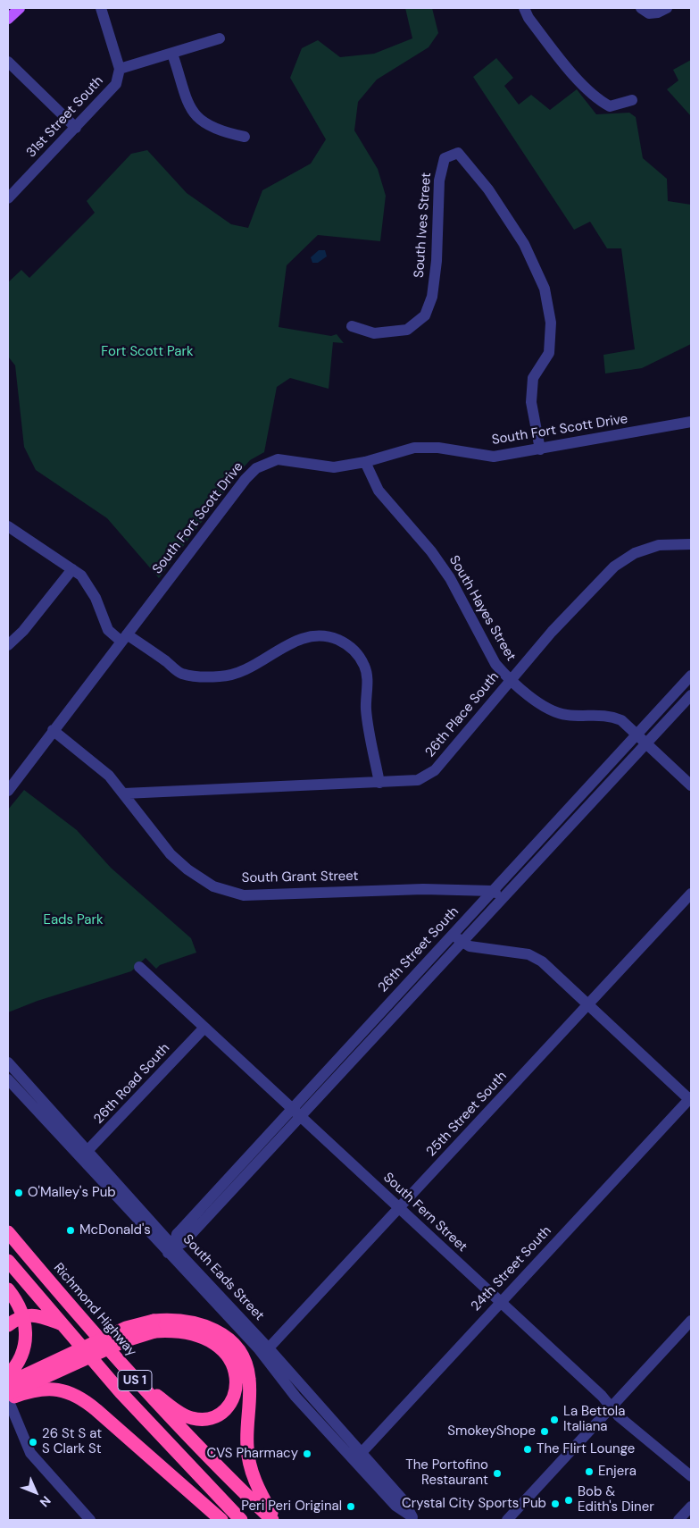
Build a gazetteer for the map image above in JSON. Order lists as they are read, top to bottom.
{
  "streets": {
    "highway": ["Richmond Highway", "US 1"],
    "street": [
      "31st Street South",
      "South Ives Street",
      "South Fort Scott Drive",
      "South Hayes Street",
      "26th Place South",
      "South Grant Street",
      "26th Street South",
      "26th Road South",
      "25th Street South",
      "South Fern Street",
      "24th Street South",
      "South Eads Street"
    ]
  },
  "crossings": [
    ["South Ives Street", "South Fort Scott Drive"],
    ["South Fort Scott Drive", "South Hayes Street"],
    ["South Fort Scott Drive", "South Grant Street"],
    ["South Hayes Street", "26th Place South"],
    ["South Hayes Street", "26th Street South"],
    ["26th Place South", "South Grant Street"],
    ["South Grant Street", "26th Street South"],
    ["26th Street South", "South Fern Street"],
    ["26th Street South", "South Eads Street"],
    ["26th Road South", "South Fern Street"],
    ["26th Road South", "South Eads Street"],
    ["25th Street South", "South Fern Street"],
    ["25th Street South", "South Eads Street"],
    ["South Fern Street", "24th Street South"],
    ["24th Street South", "South Eads Street"]
  ],
  "parks": ["Fort Scott Park", "Eads Park"],
  "places": [
    "O'Malley's Pub",
    "McDonald's",
    "La Bettola Italiana",
    "SmokeyShope",
    "26 St S at S Clark St",
    "The Flirt Lounge",
    "CVS Pharmacy",
    "Enjera",
    "The Portofino Restaurant",
    "Bob & Edith's Diner",
    "Crystal City Sports Pub",
    "Peri Peri Original"
  ],
  "north": "bottom right"
}
